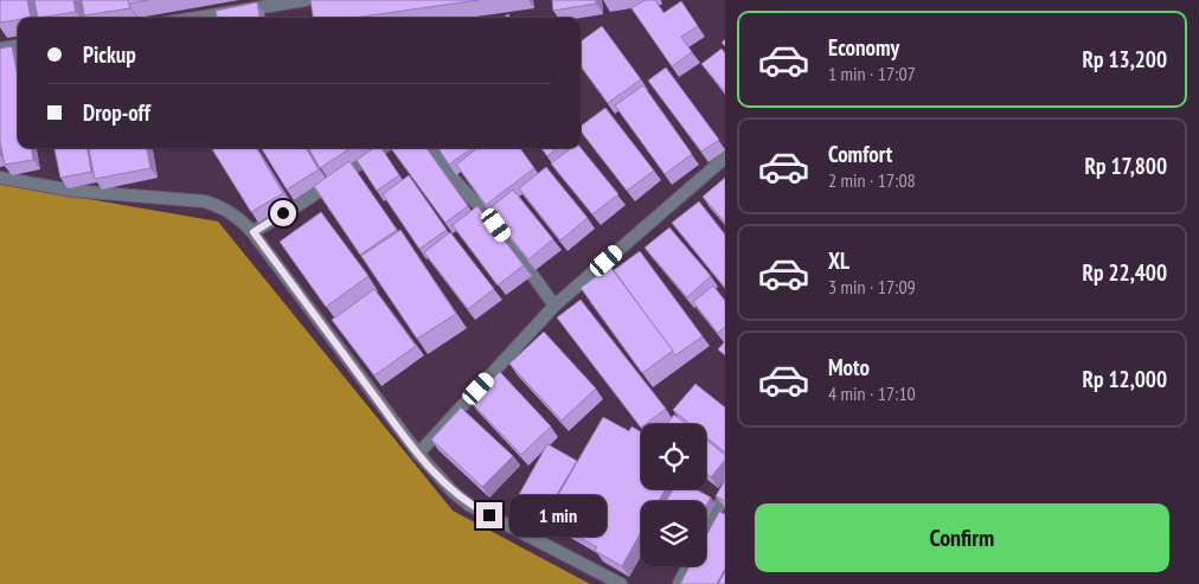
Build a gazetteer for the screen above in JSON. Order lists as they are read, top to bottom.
{
  "page": {
    "list": [
      {
        "name": "Economy",
        "note": "1 min · 17:07",
        "value": "Rp 13,200"
      },
      {
        "name": "Comfort",
        "note": "2 min · 17:08",
        "value": "Rp 17,800"
      },
      {
        "name": "XL",
        "note": "3 min · 17:09",
        "value": "Rp 22,400"
      },
      {
        "name": "Moto",
        "note": "4 min · 17:10",
        "value": "Rp 12,000"
      }
    ],
    "banner": ["Pickup", "Drop-off"],
    "buttons": "Confirm",
    "bubble": "1 min"
  }
}
